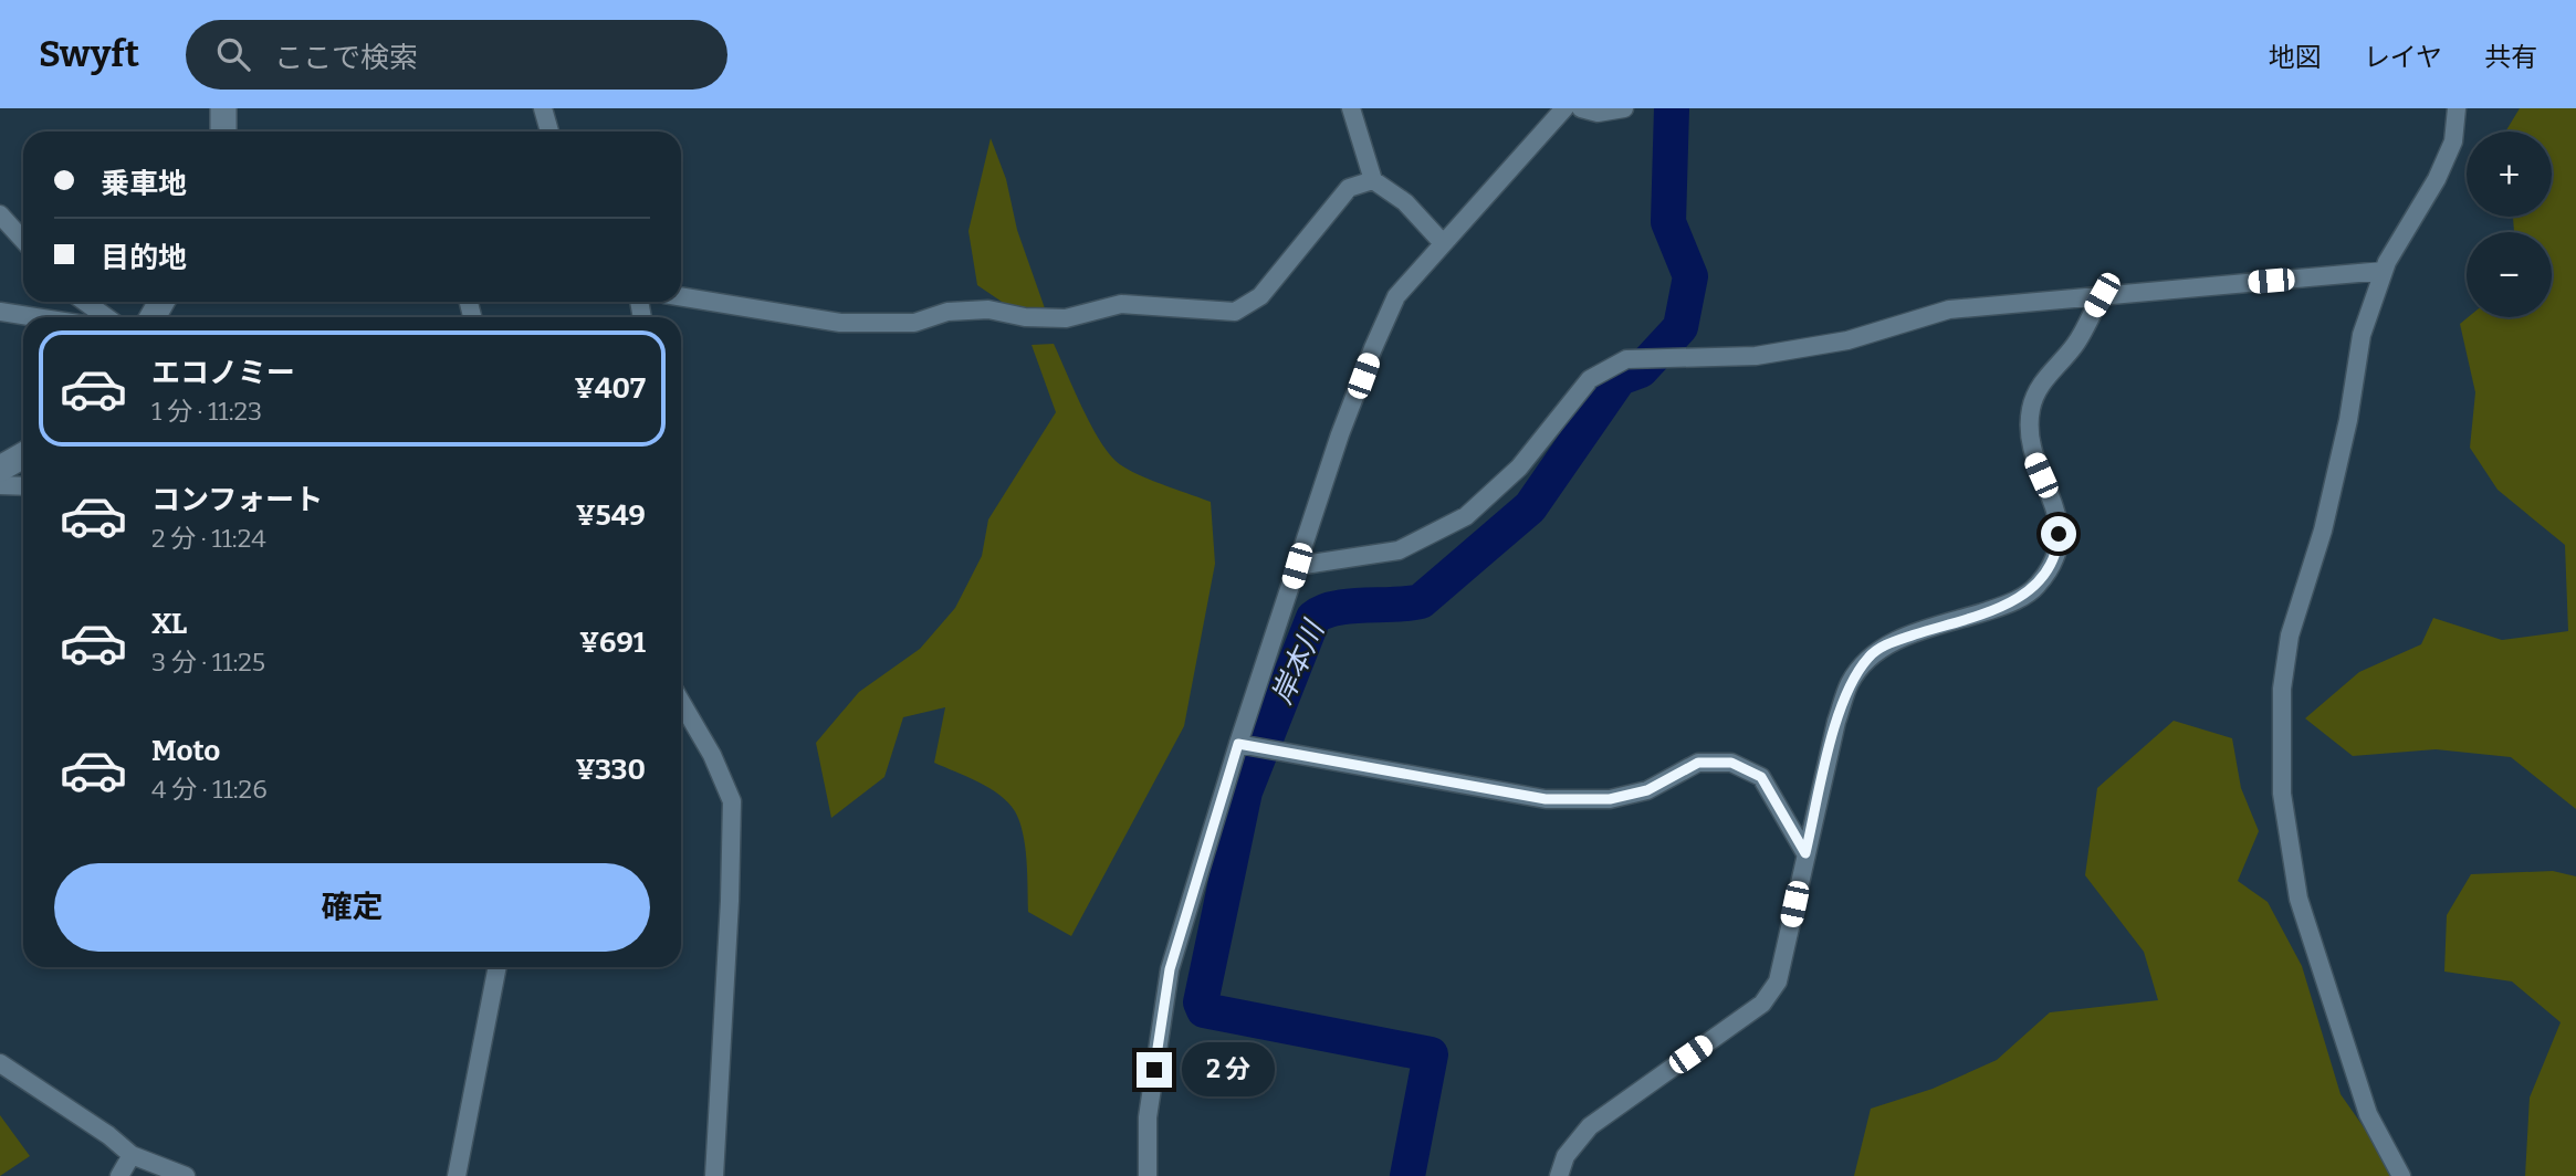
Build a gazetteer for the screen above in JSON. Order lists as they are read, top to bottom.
{
  "water": ["岸本川"],
  "page": {
    "header": "Swyft",
    "search": "ここで検索",
    "nav": ["地図", "レイヤ", "共有"],
    "map_buttons": ["+", "−"],
    "banner": ["乗車地", "目的地"],
    "list": [
      {
        "name": "エコノミー",
        "note": "1 分 · 11:23",
        "value": "¥407"
      },
      {
        "name": "コンフォート",
        "note": "2 分 · 11:24",
        "value": "¥549"
      },
      {
        "name": "XL",
        "note": "3 分 · 11:25",
        "value": "¥691"
      },
      {
        "name": "Moto",
        "note": "4 分 · 11:26",
        "value": "¥330"
      }
    ],
    "buttons": "確定",
    "bubble": "2 分"
  }
}
